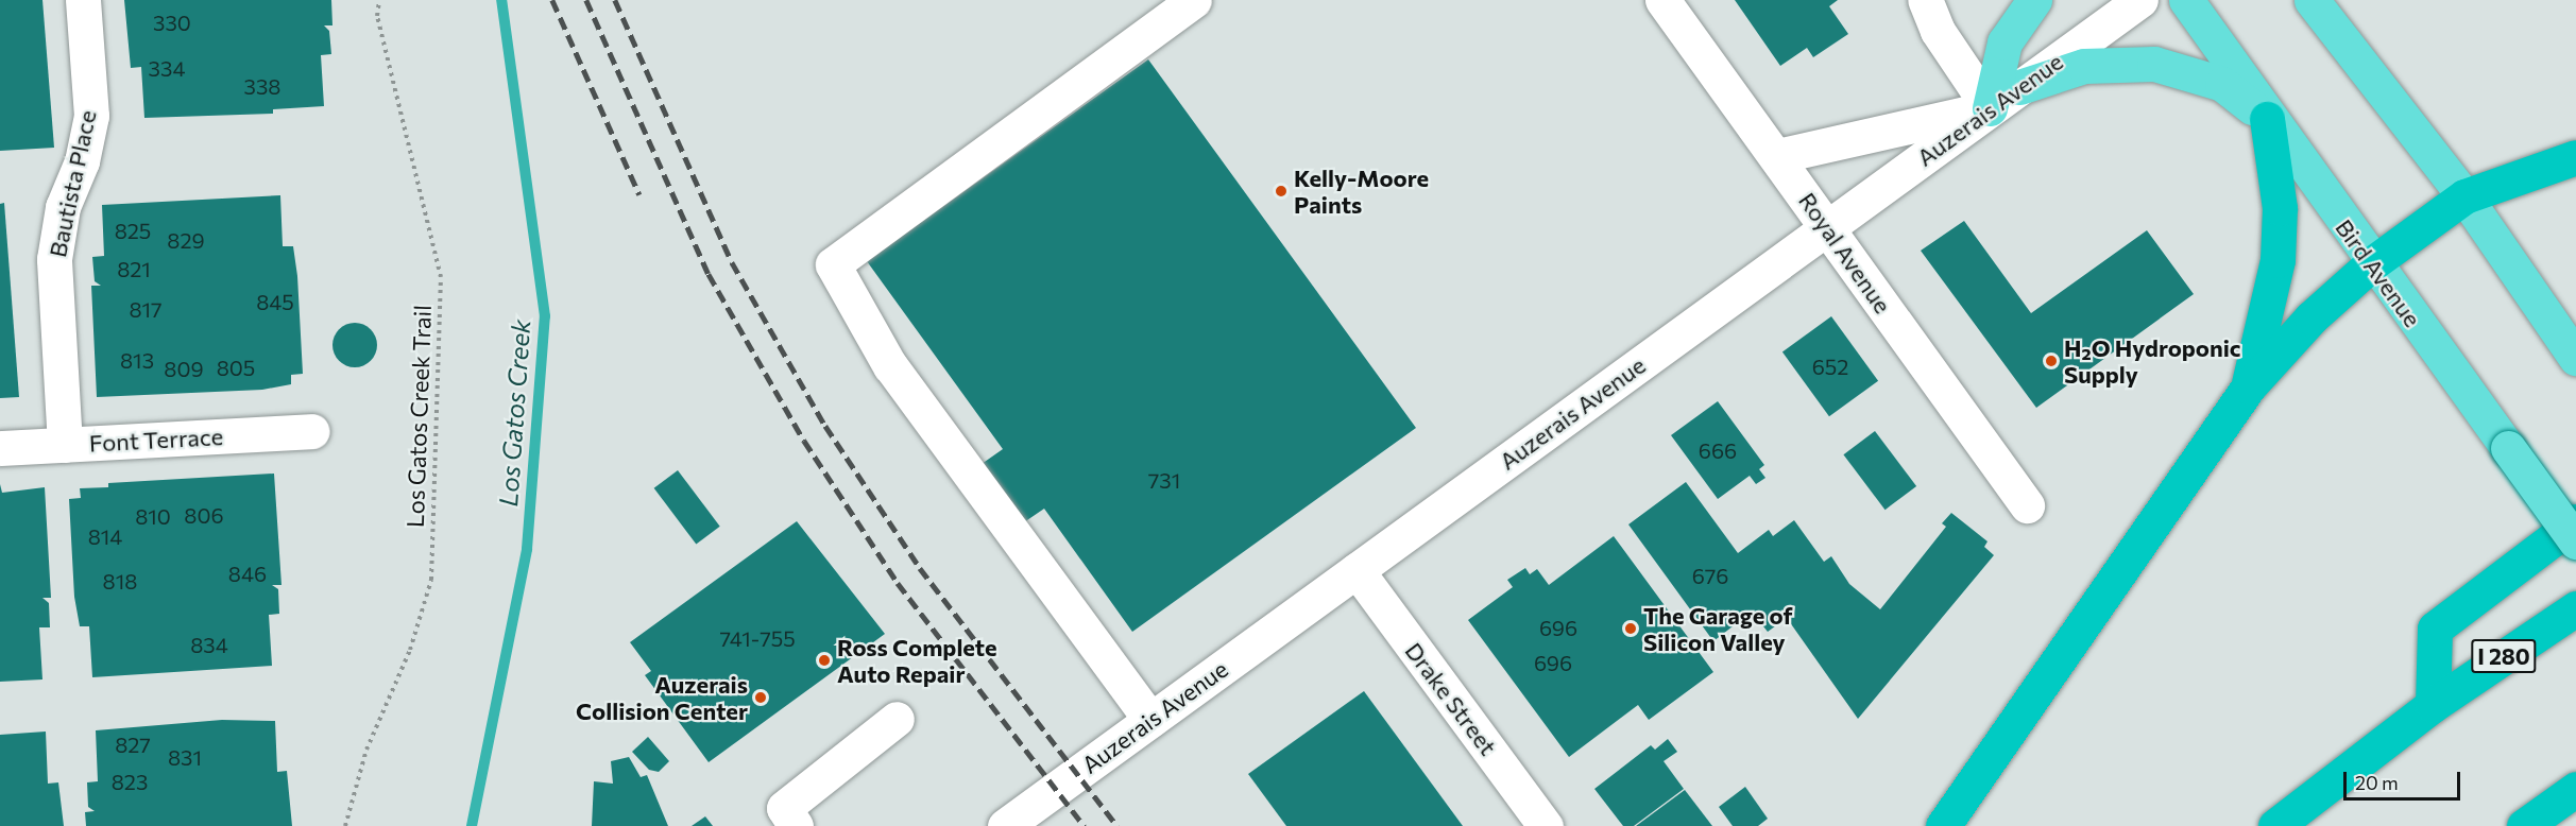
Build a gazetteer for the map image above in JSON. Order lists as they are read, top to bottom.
{
  "streets": {
    "highway": ["I 280"],
    "main road": ["Bird Avenue"],
    "street": [
      "Auzerais Avenue",
      "Bautista Place",
      "Royal Avenue",
      "Font Terrace",
      "Drake Street"
    ],
    "path": ["Los Gatos Creek Trail"]
  },
  "crossings": [
    ["Auzerais Avenue", "Royal Avenue"],
    ["Auzerais Avenue", "Drake Street"],
    ["Bautista Place", "Font Terrace"]
  ],
  "water": ["Los Gatos Creek"],
  "places": [
    "Kelly-Moore Paints",
    "H₂O Hydroponic Supply",
    "The Garage of Silicon Valley",
    "Ross Complete Auto Repair",
    "Auzerais Collision Center"
  ],
  "house_numbers": [
    "330",
    "334",
    "338",
    "825",
    "829",
    "821",
    "845",
    "817",
    "813",
    "652",
    "805",
    "809",
    "666",
    "731",
    "806",
    "810",
    "814",
    "846",
    "676",
    "818",
    "696",
    "741-755",
    "834",
    "696",
    "827",
    "831",
    "823"
  ],
  "scale_bar": "20 m"
}
